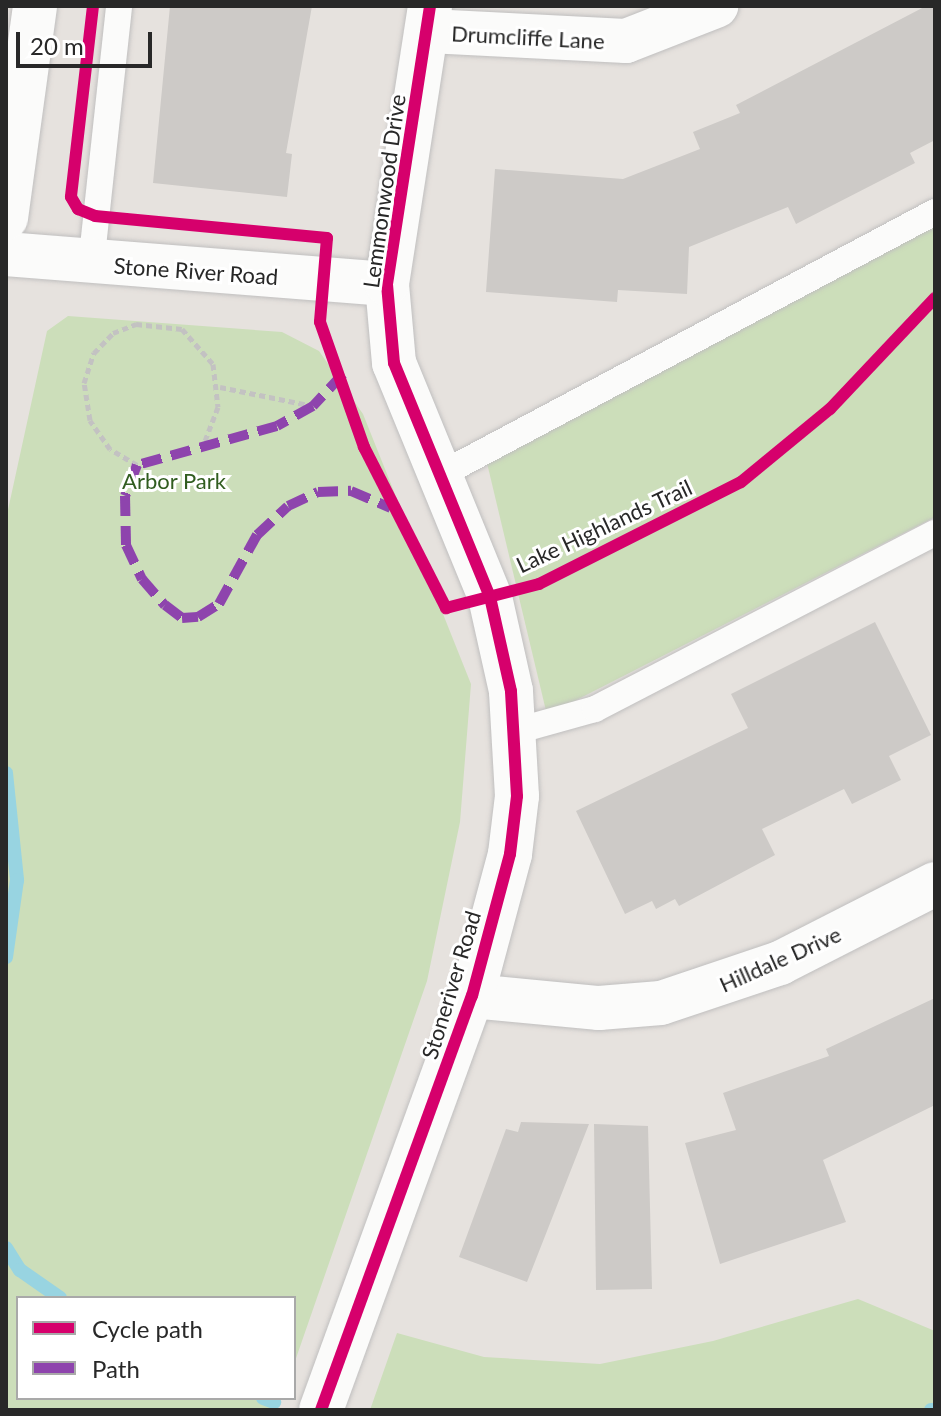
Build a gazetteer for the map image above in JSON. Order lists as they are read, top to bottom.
{
  "streets": {
    "street": [
      "Drumcliffe Lane",
      "Lemmonwood Drive",
      "Stone River Road",
      "Hilldale Drive",
      "Stoneriver Road"
    ],
    "cycle path": ["Lake Highlands Trail"]
  },
  "crossings": [
    ["Drumcliffe Lane", "Lemmonwood Drive"],
    ["Lemmonwood Drive", "Stone River Road"],
    ["Lemmonwood Drive", "Stoneriver Road"],
    ["Hilldale Drive", "Stoneriver Road"]
  ],
  "parks": ["Arbor Park"],
  "legend": ["Cycle path", "Path"],
  "scale_bar": "20 m"
}
